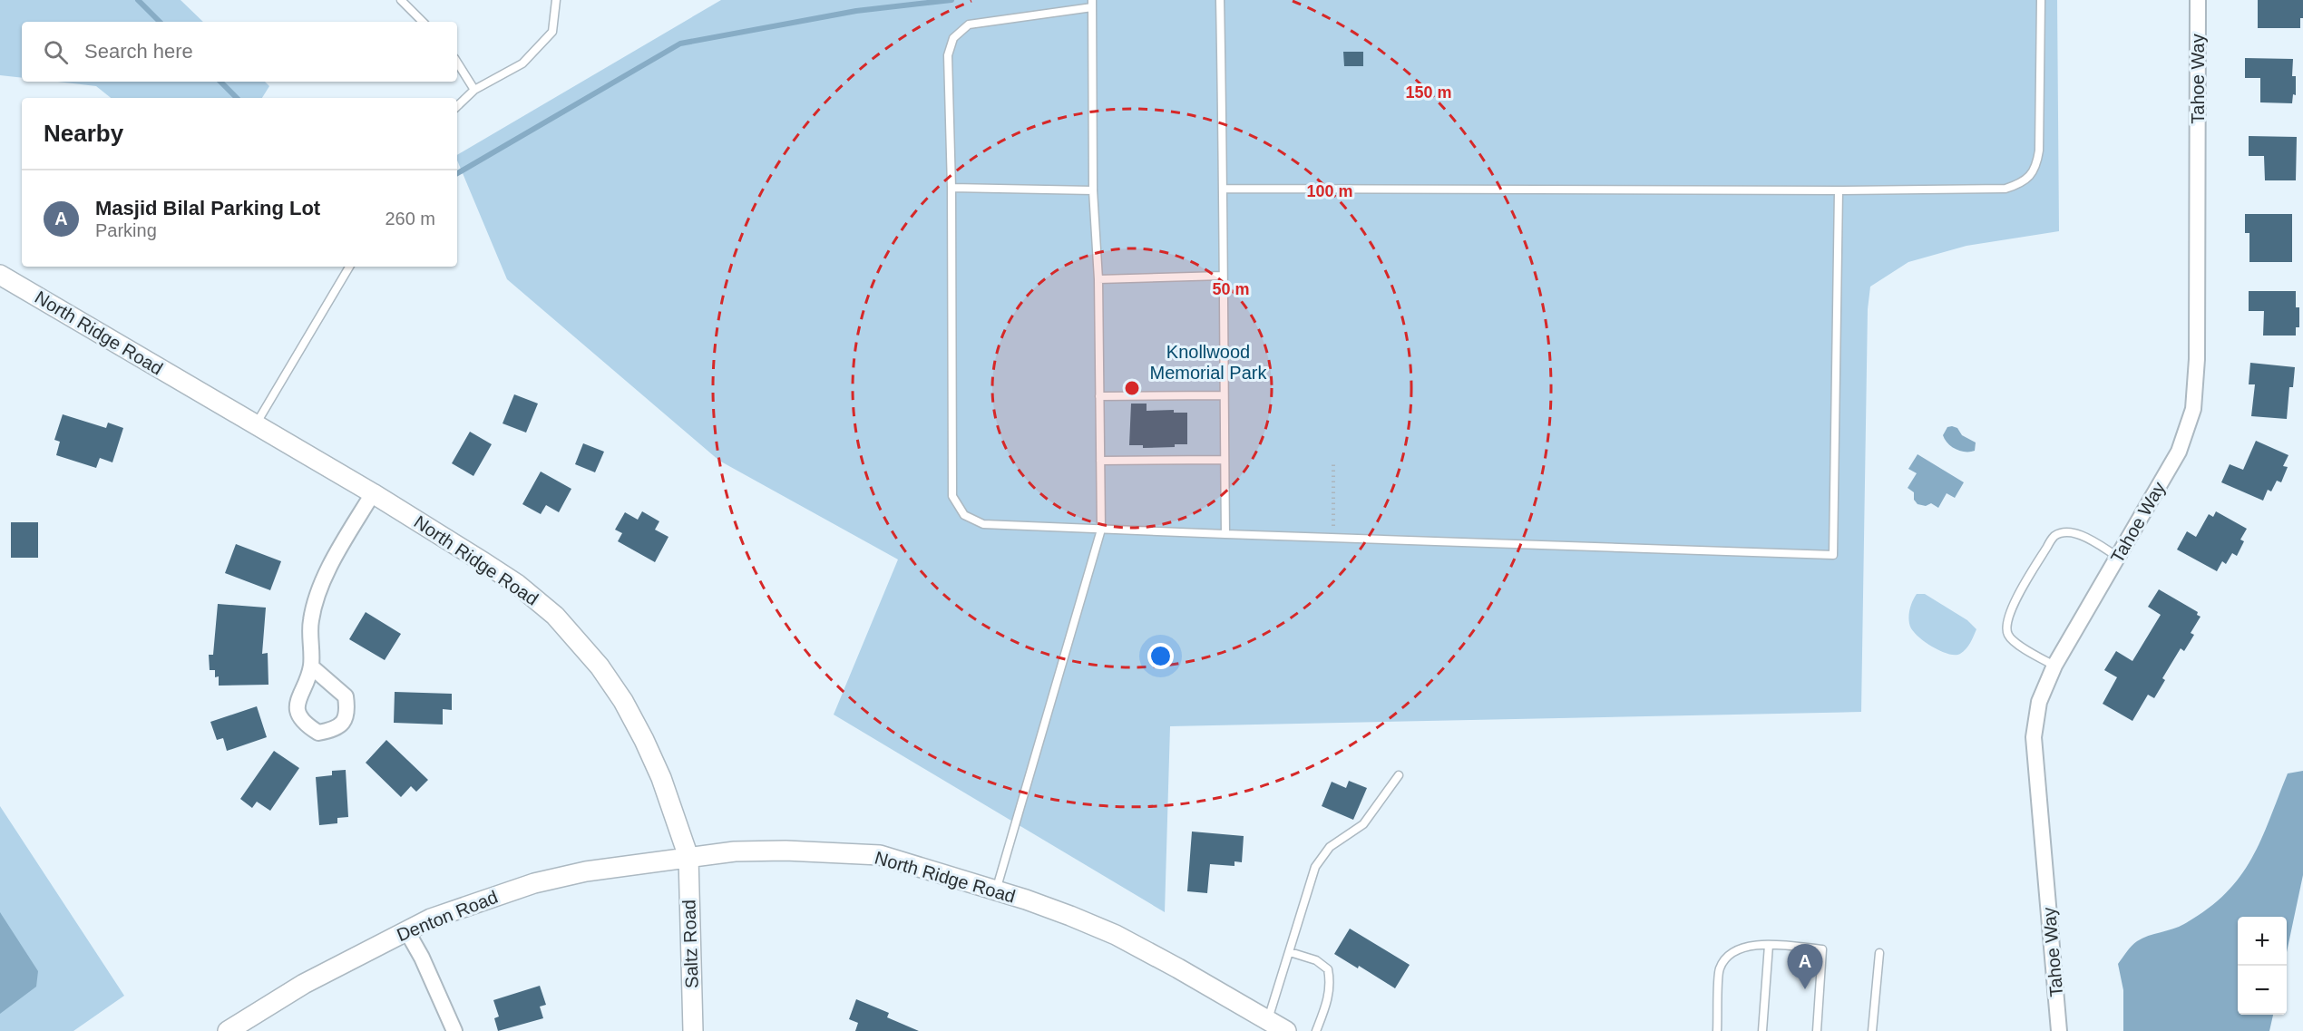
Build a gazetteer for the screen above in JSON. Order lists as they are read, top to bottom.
{
  "streets": {
    "street": [
      "Tahoe Way",
      "North Ridge Road",
      "Denton Road",
      "Saltz Road"
    ]
  },
  "crossings": [
    ["North Ridge Road", "Denton Road"],
    ["North Ridge Road", "Saltz Road"],
    ["Denton Road", "Saltz Road"]
  ],
  "parks": ["Knollwood Memorial Park"],
  "page": {
    "search": "Search here",
    "heading": "Nearby",
    "list": [
      {
        "mark": "A",
        "name": "Masjid Bilal Parking Lot",
        "note": "Parking",
        "value": "260 m"
      }
    ],
    "map_buttons": ["+", "−"],
    "pins": "A"
  },
  "rings": ["150 m", "100 m", "50 m"]
}
